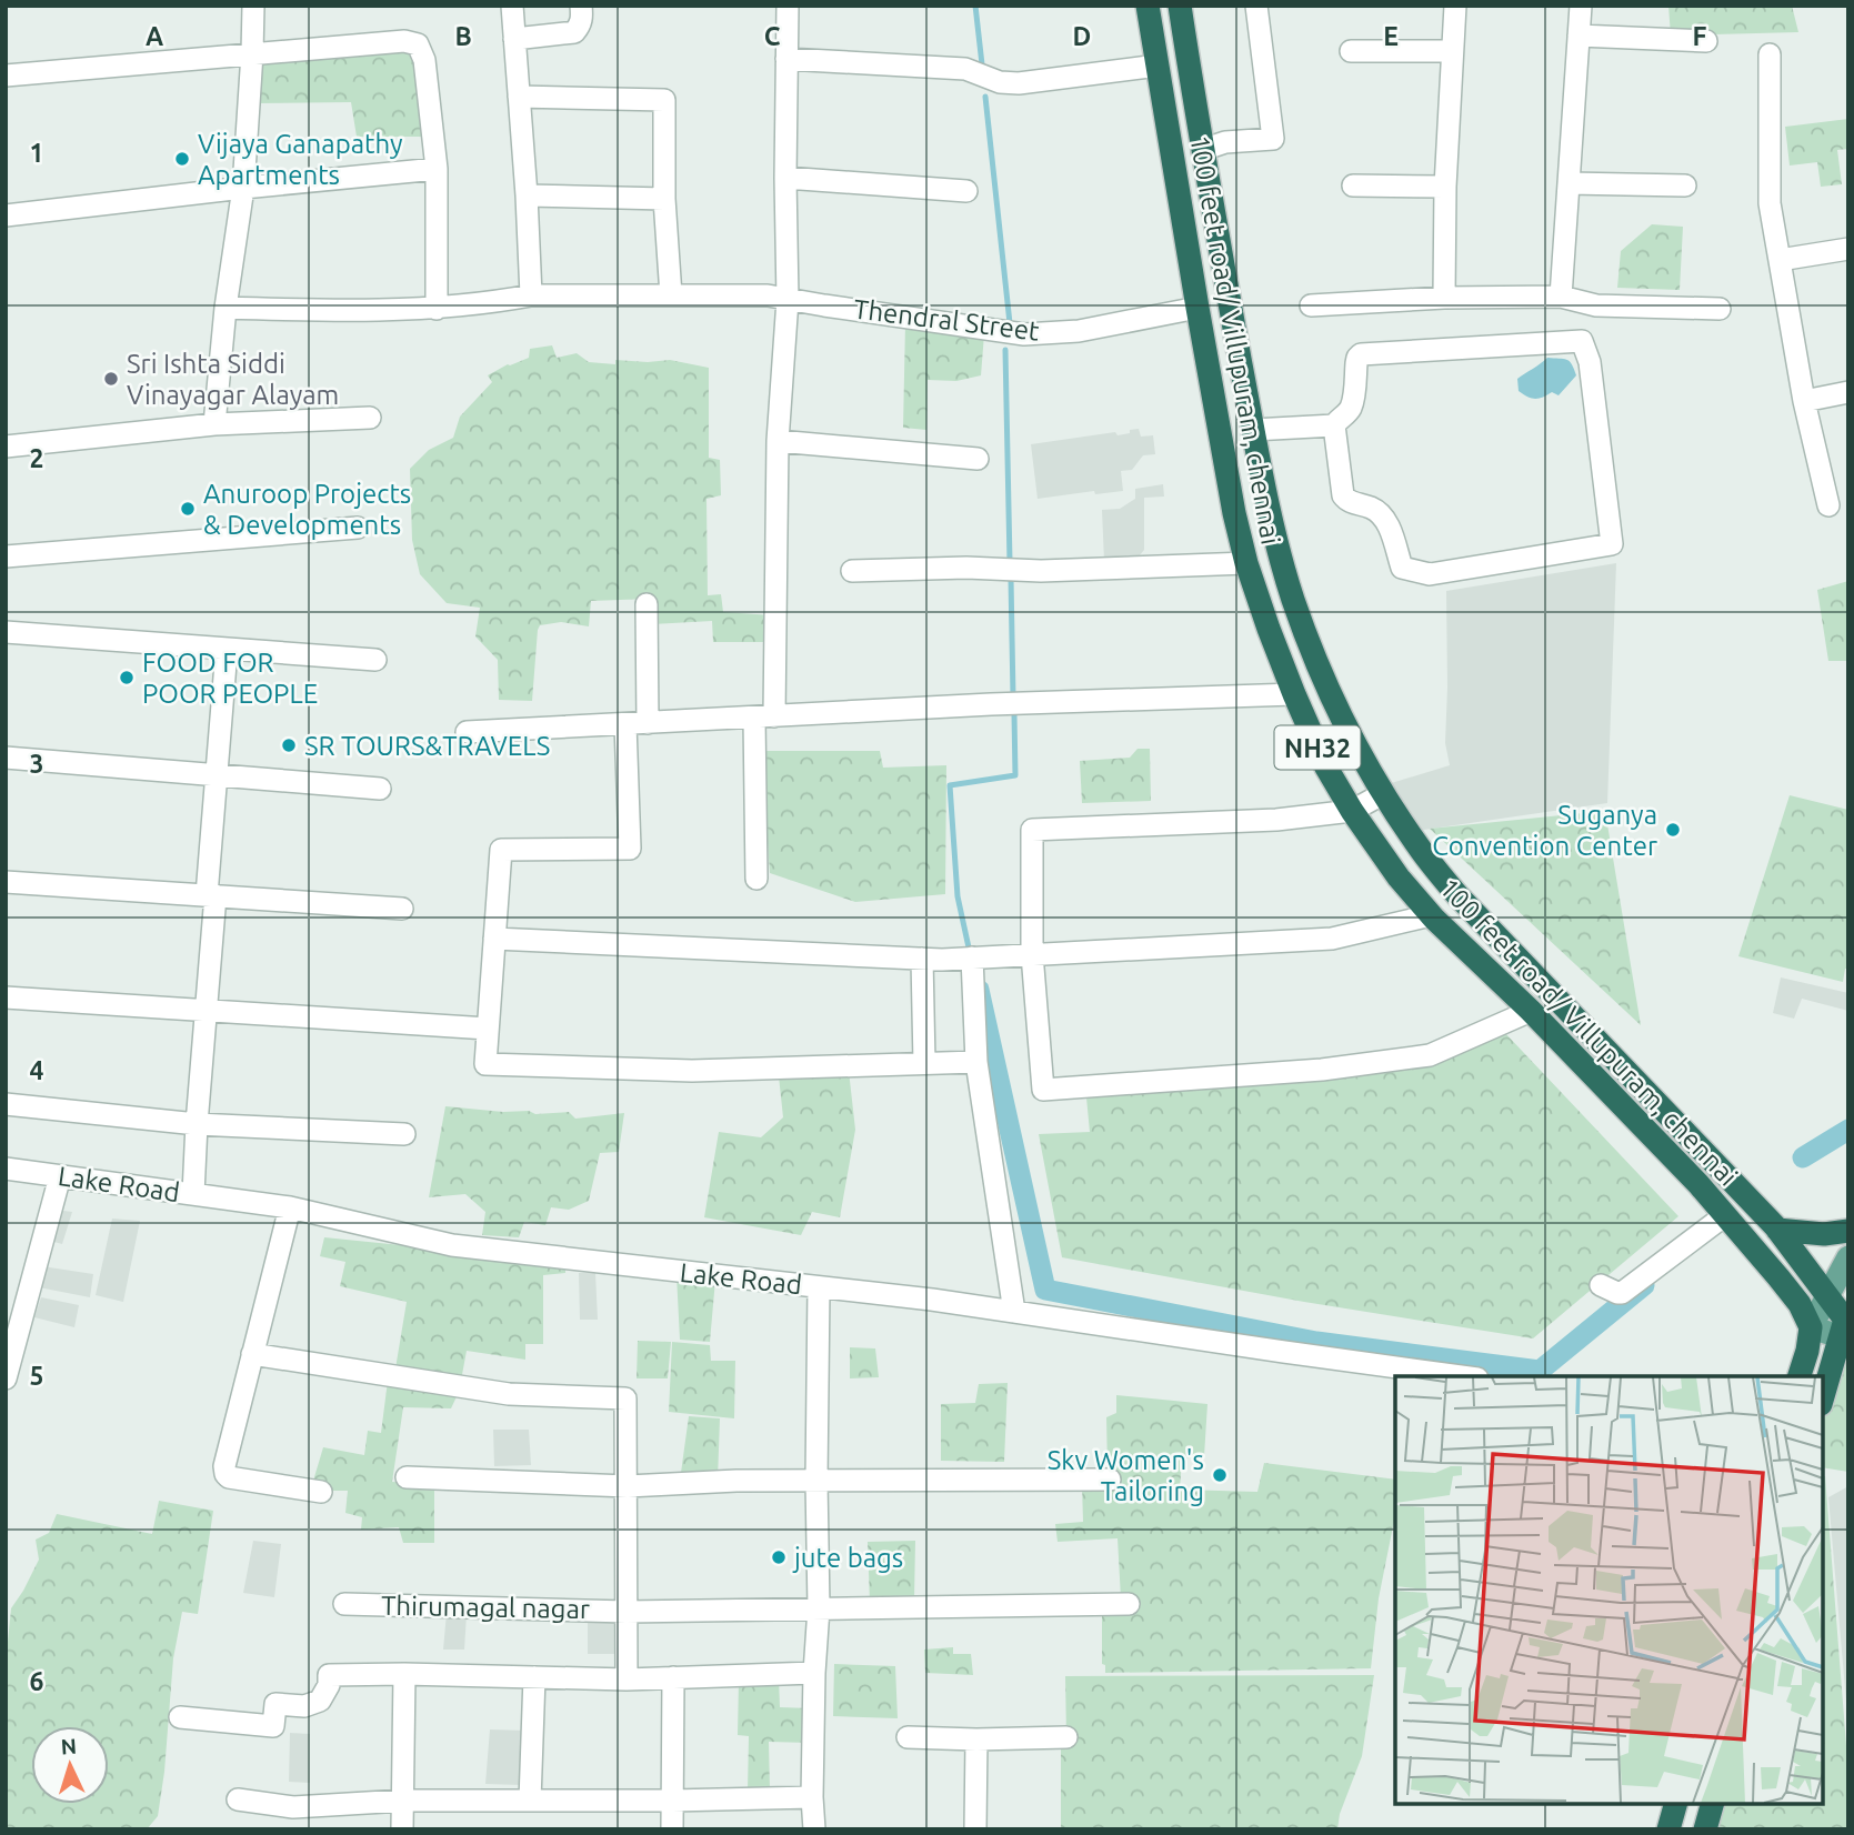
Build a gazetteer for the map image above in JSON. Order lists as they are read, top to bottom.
{
  "streets": {
    "highway": ["100 feet road/ Villupuram, chennai", "NH32"],
    "street": ["Thendral Street", "Lake Road", "Thirumagal nagar"]
  },
  "crossings": [
    ["Thendral Street", "100 feet road/ Villupuram, chennai"],
    ["100 feet road/ Villupuram, chennai", "NH32"]
  ],
  "places": [
    "Vijaya Ganapathy Apartments",
    "Sri Ishta Siddi Vinayagar Alayam",
    "Anuroop Projects & Developments",
    "FOOD FOR POOR PEOPLE",
    "SR TOURS&TRAVELS",
    "Suganya Convention Center",
    "Skv Women's Tailoring",
    "jute bags"
  ],
  "north": "top",
  "grid": {
    "columns": [
      "A",
      "B",
      "C",
      "D",
      "E",
      "F"
    ],
    "rows": [
      "1",
      "2",
      "3",
      "4",
      "5",
      "6"
    ]
  }
}
